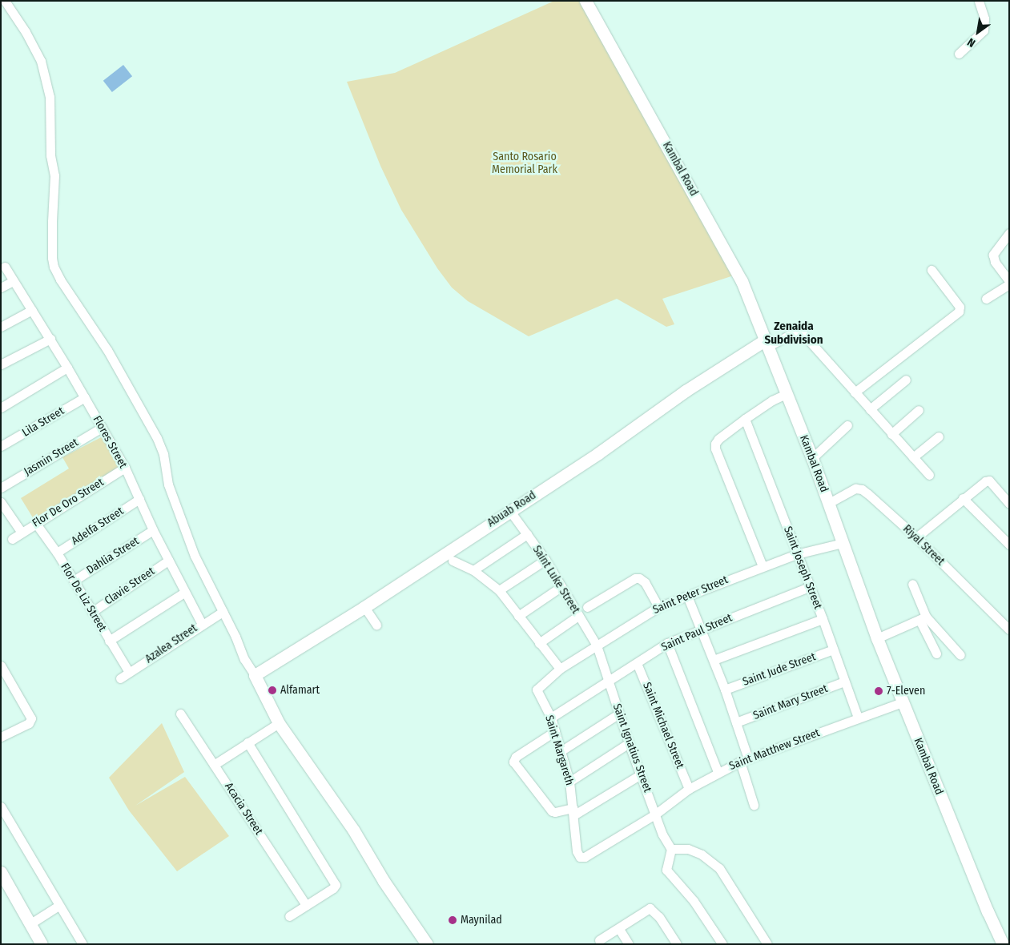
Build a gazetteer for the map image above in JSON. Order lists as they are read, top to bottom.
{
  "streets": {
    "main road": ["Kambal Road", "Abuab Road"],
    "street": [
      "Lila Street",
      "Flores Street",
      "Jasmin Street",
      "Flor De Oro Street",
      "Adelfa Street",
      "Riyal Street",
      "Dahlia Street",
      "Saint Joseph Street",
      "Saint Luke Street",
      "Clavie Street",
      "Saint Peter Street",
      "Flor De Liz Street",
      "Saint Paul Street",
      "Azalea Street",
      "Saint Jude Street",
      "Saint Mary Street",
      "Saint Michael Street",
      "Saint Ignatius Street",
      "Saint Matthew Street",
      "Saint Margareth",
      "Acacia Street"
    ]
  },
  "crossings": [
    ["Kambal Road", "Abuab Road"],
    ["Kambal Road", "Riyal Street"],
    ["Kambal Road", "Saint Peter Street"],
    ["Kambal Road", "Saint Matthew Street"],
    ["Lila Street", "Flores Street"],
    ["Flores Street", "Jasmin Street"],
    ["Flores Street", "Flor De Oro Street"],
    ["Flores Street", "Adelfa Street"],
    ["Flores Street", "Dahlia Street"],
    ["Flores Street", "Clavie Street"],
    ["Flores Street", "Azalea Street"],
    ["Flor De Oro Street", "Flor De Liz Street"],
    ["Adelfa Street", "Flor De Liz Street"],
    ["Dahlia Street", "Flor De Liz Street"],
    ["Saint Joseph Street", "Saint Peter Street"],
    ["Saint Joseph Street", "Saint Paul Street"],
    ["Saint Joseph Street", "Saint Jude Street"],
    ["Saint Joseph Street", "Saint Mary Street"],
    ["Saint Joseph Street", "Saint Matthew Street"],
    ["Saint Luke Street", "Saint Peter Street"],
    ["Saint Luke Street", "Saint Ignatius Street"],
    ["Clavie Street", "Flor De Liz Street"],
    ["Saint Peter Street", "Saint Ignatius Street"],
    ["Saint Peter Street", "Saint Margareth"],
    ["Flor De Liz Street", "Azalea Street"],
    ["Saint Paul Street", "Saint Michael Street"],
    ["Saint Paul Street", "Saint Ignatius Street"],
    ["Saint Paul Street", "Saint Margareth"],
    ["Saint Michael Street", "Saint Matthew Street"],
    ["Saint Ignatius Street", "Saint Matthew Street"],
    ["Saint Matthew Street", "Saint Margareth"]
  ],
  "districts": ["Zenaida Subdivision"],
  "parks": ["Santo Rosario Memorial Park"],
  "places": ["Alfamart", "7-Eleven", "Maynilad"],
  "north": "bottom left"
}
